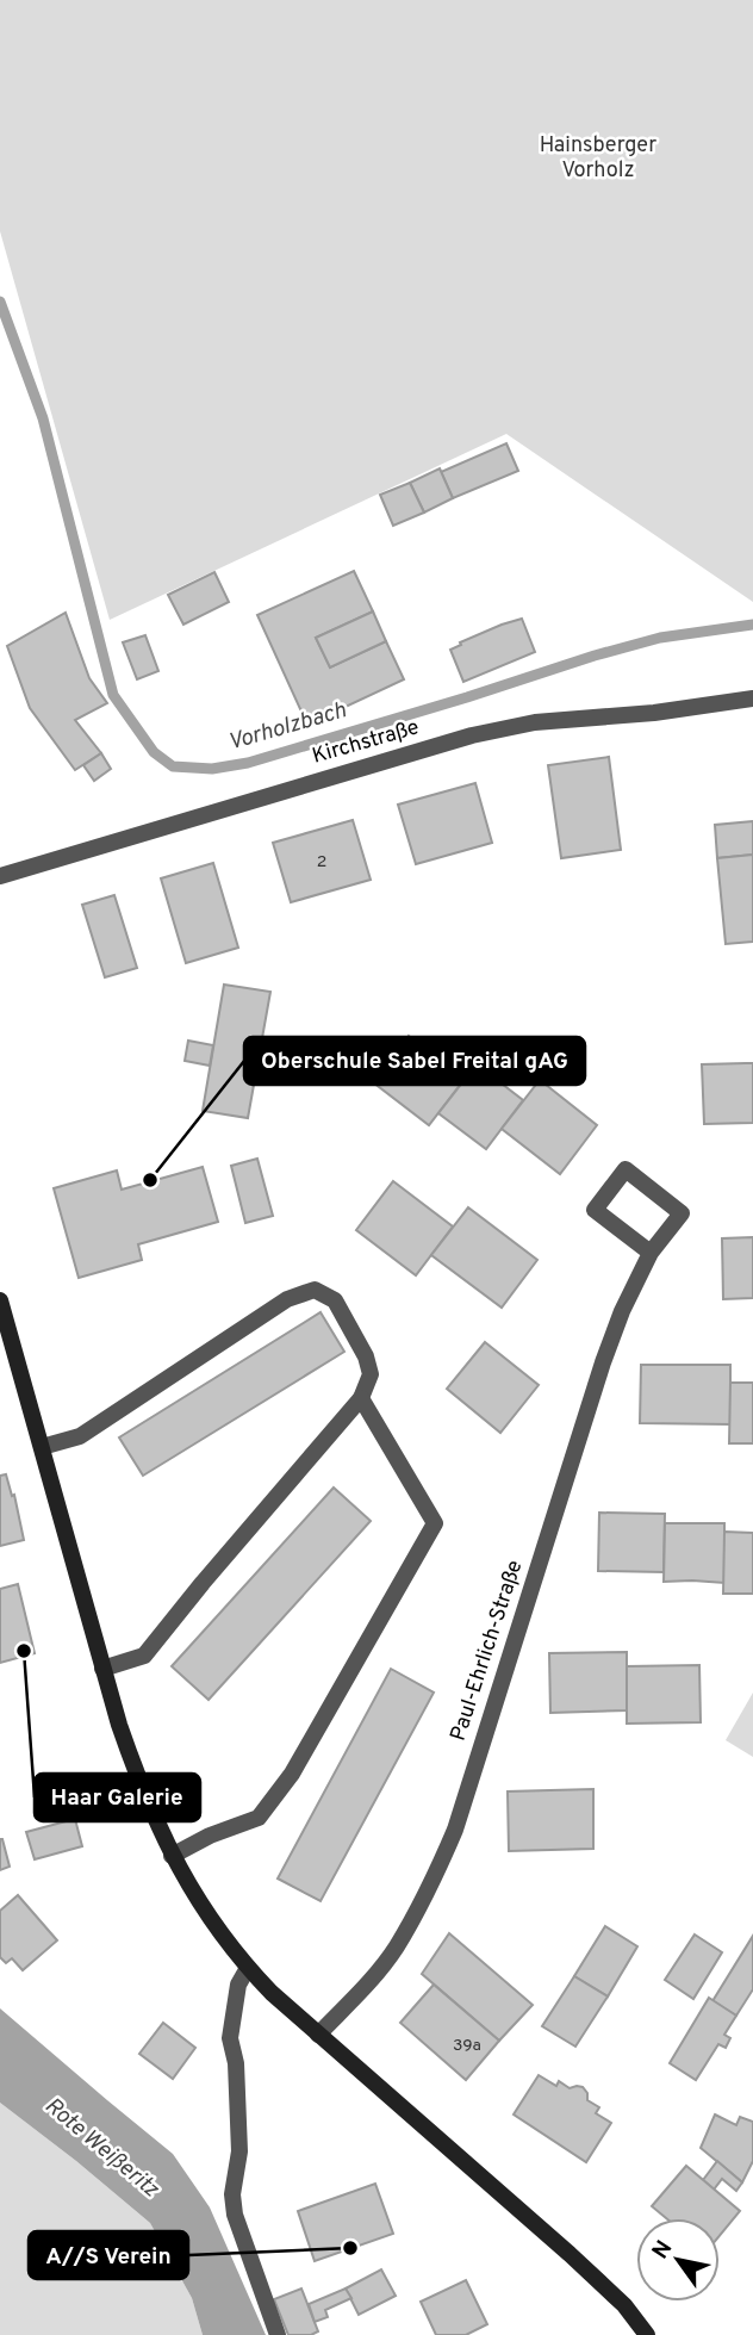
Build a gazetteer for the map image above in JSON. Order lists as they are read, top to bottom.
{
  "streets": {
    "street": ["Kirchstraße", "Paul-Ehrlich-Straße"]
  },
  "water": ["Vorholzbach", "Rote Weißeritz"],
  "parks": ["Hainsberger Vorholz"],
  "places": ["Oberschule Sabel Freital gAG", "Haar Galerie", "A//S Verein"],
  "house_numbers": ["2", "39a"],
  "north": "top left"
}
